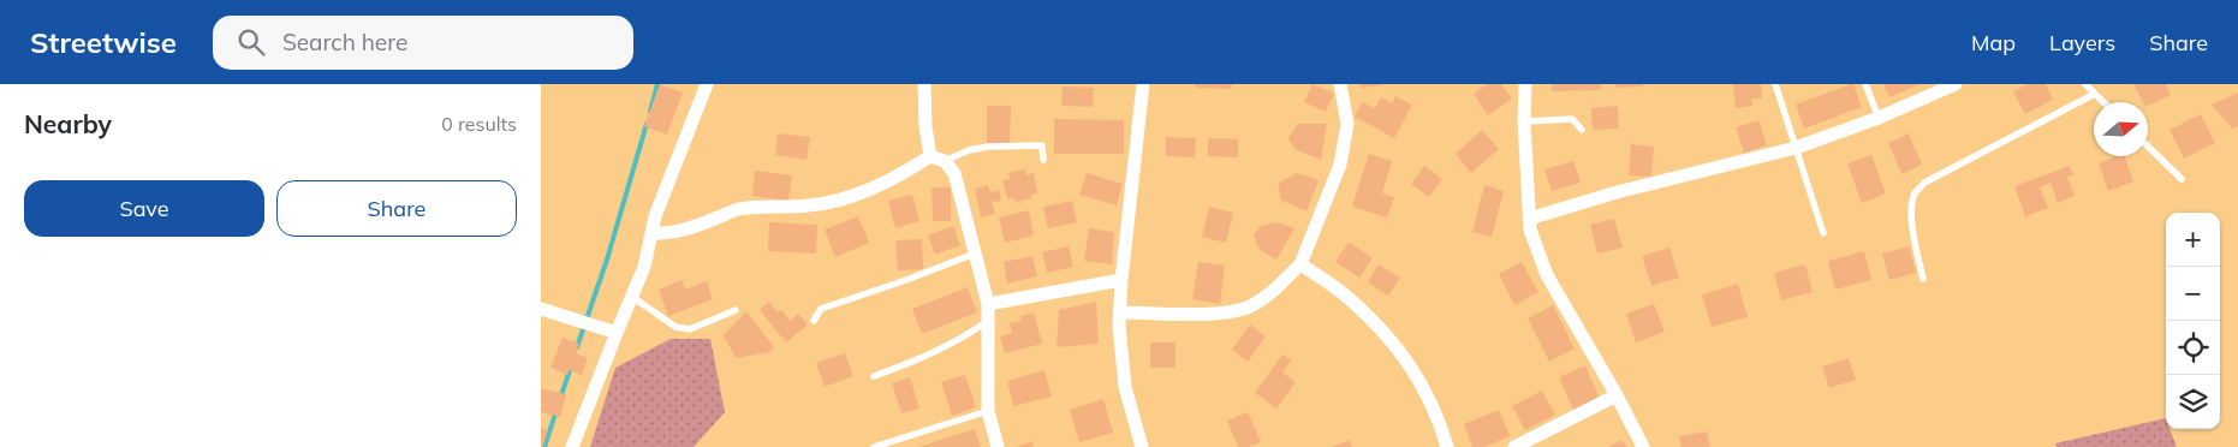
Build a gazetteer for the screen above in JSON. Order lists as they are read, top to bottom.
{
  "north": "right",
  "page": {
    "header": "Streetwise",
    "search": "Search here",
    "nav": ["Map", "Layers", "Share"],
    "heading": ["Nearby", "0 results"],
    "buttons": ["Save", "Share"],
    "map_buttons": ["+", "−"]
  }
}
